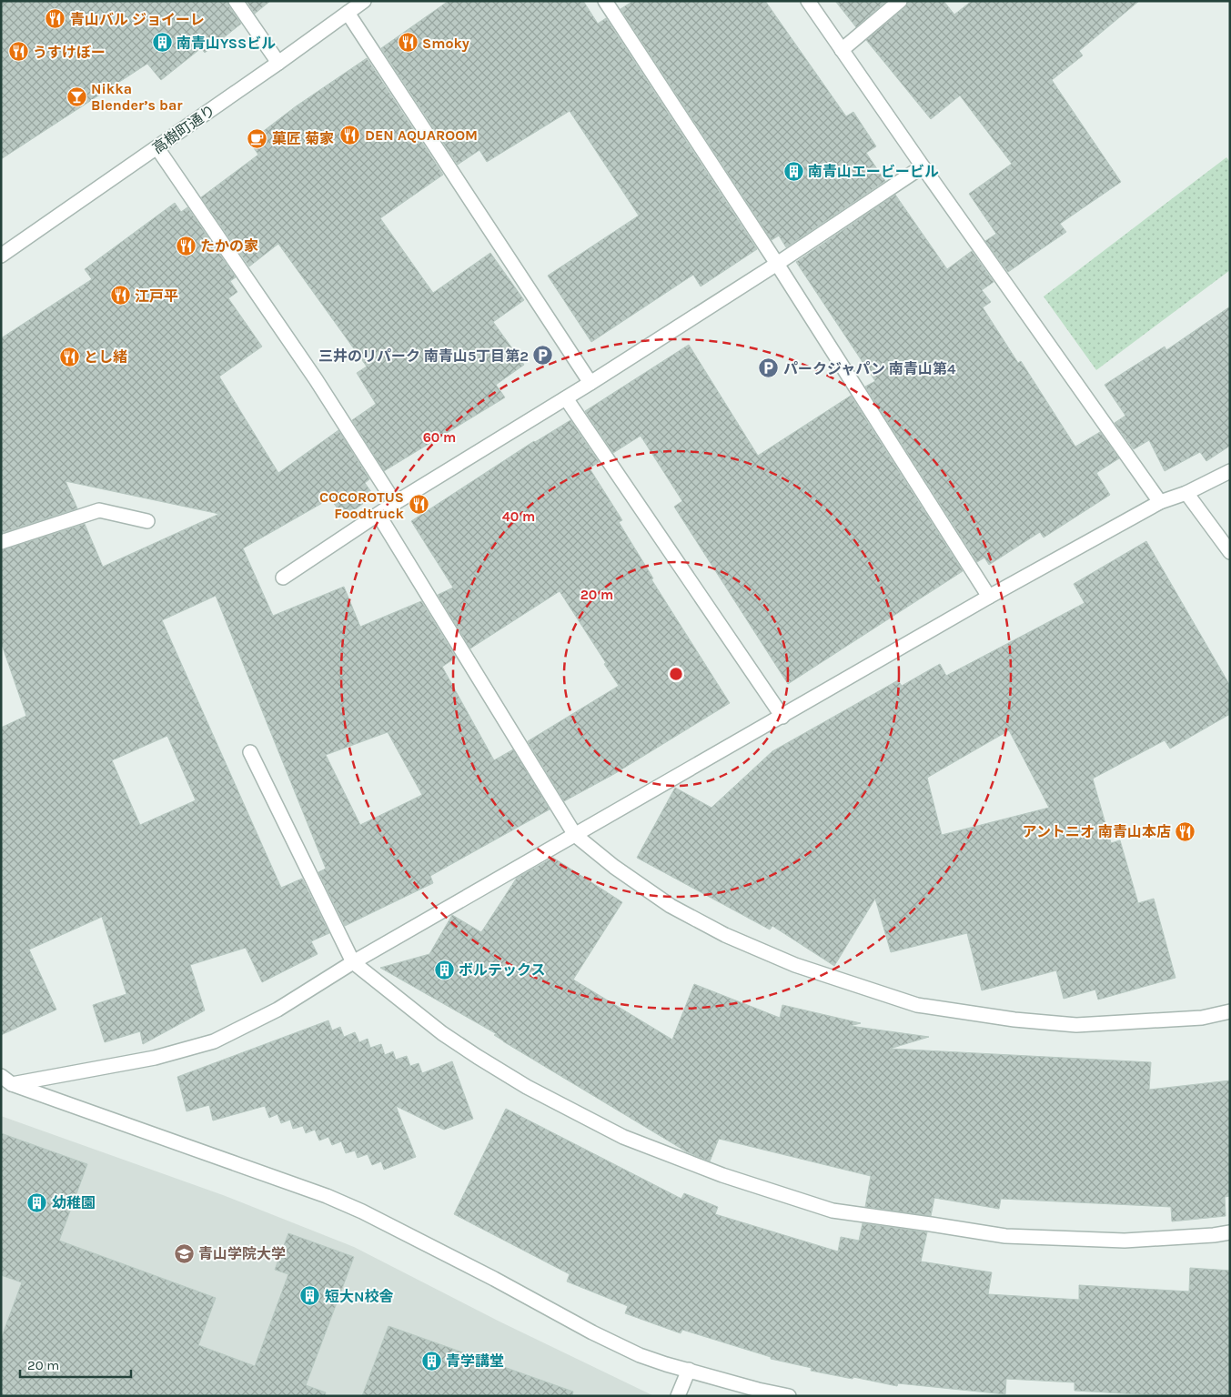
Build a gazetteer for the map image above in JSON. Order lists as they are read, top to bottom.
{
  "streets": {
    "street": ["高樹町通り"]
  },
  "places": {
    "restaurant": [
      "青山バル ジョイーレ",
      "Smoky",
      "うすけぼー",
      "DEN AQUAROOM",
      "たかの家",
      "江戸平",
      "とし緒",
      "COCOROTUS Foodtruck",
      "アントニオ 南青山本店"
    ],
    "building": [
      "南青山YSSビル",
      "南青山エービービル",
      "ボルテックス",
      "幼稚園",
      "短大N校舎",
      "青学講堂"
    ],
    "bar": ["Nikka Blender’s bar"],
    "cafe": ["菓匠 菊家"],
    "parking": ["三井のリパーク 南青山5丁目第2", "パークジャパン 南青山第4"],
    "school or university": ["青山学院大学"]
  },
  "scale_bar": "20 m",
  "rings": ["60 m", "40 m", "20 m"]
}
